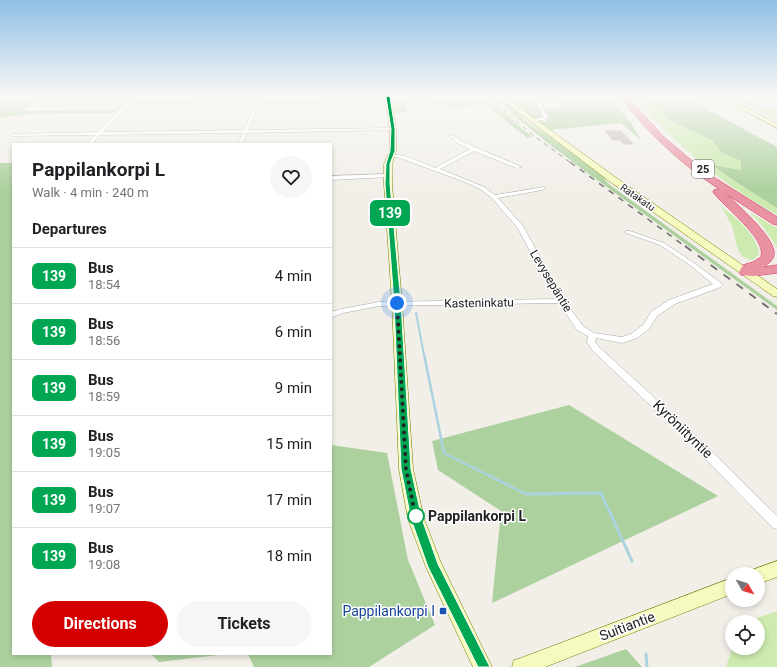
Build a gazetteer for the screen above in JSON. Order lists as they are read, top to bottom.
{
  "streets": {
    "highway": ["25"],
    "street": [
      "Ratakatu",
      "Levysepäntie",
      "Kasteninkatu",
      "Kyröniityntie",
      "Suitiantie"
    ]
  },
  "crossings": [
    ["Levysepäntie", "Kasteninkatu"],
    ["Levysepäntie", "Kyröniityntie"]
  ],
  "places": {
    "other": ["Pappilankorpi L"],
    "transit": ["Pappilankorpi I"]
  },
  "lines": ["bus line 139"],
  "north": "bottom right",
  "page": {
    "on_map": "139",
    "heading": [
      ["Pappilankorpi L", "Walk · 4 min · 240 m"],
      "Departures"
    ],
    "list": [
      {
        "mark": "139",
        "name": "Bus",
        "note": "18:54",
        "value": "4 min"
      },
      {
        "mark": "139",
        "name": "Bus",
        "note": "18:56",
        "value": "6 min"
      },
      {
        "mark": "139",
        "name": "Bus",
        "note": "18:59",
        "value": "9 min"
      },
      {
        "mark": "139",
        "name": "Bus",
        "note": "19:05",
        "value": "15 min"
      },
      {
        "mark": "139",
        "name": "Bus",
        "note": "19:07",
        "value": "17 min"
      },
      {
        "mark": "139",
        "name": "Bus",
        "note": "19:08",
        "value": "18 min"
      }
    ],
    "buttons": ["Directions", "Tickets"]
  }
}
